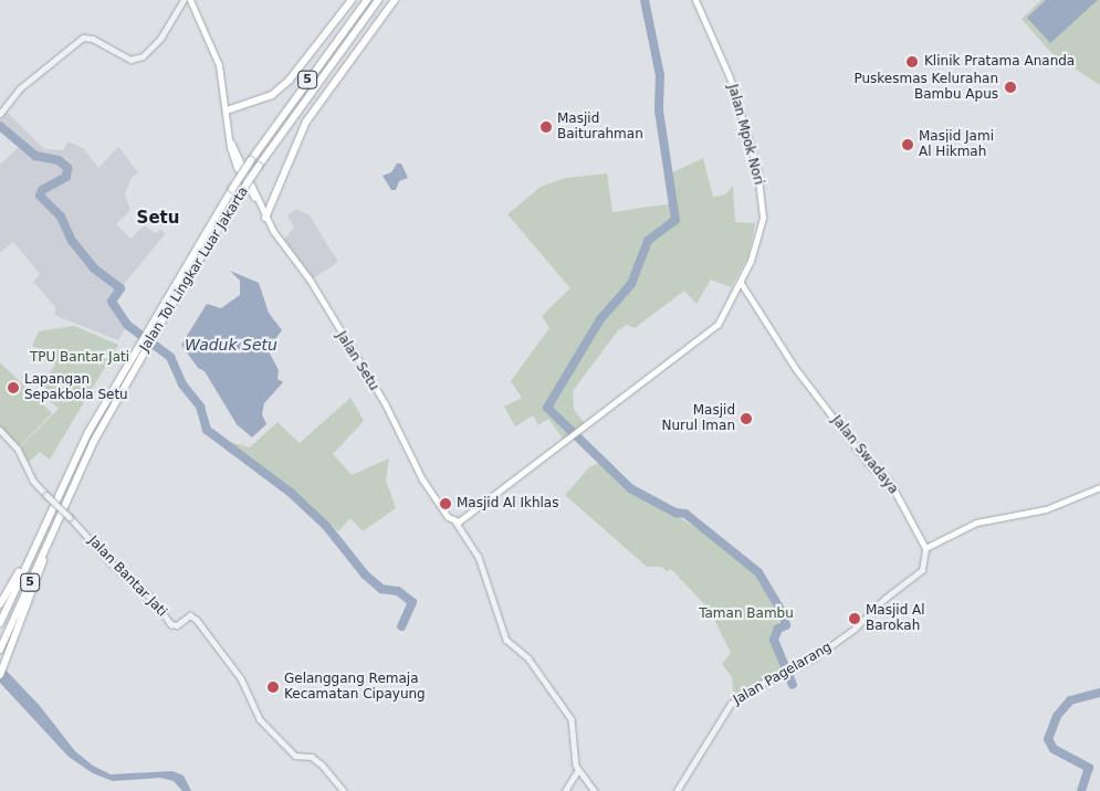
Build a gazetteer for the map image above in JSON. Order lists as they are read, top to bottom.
{
  "streets": {
    "highway": ["5", "Jalan Tol Lingkar Luar Jakarta"],
    "main road": ["Jalan Mpok Nori", "Jalan Setu", "Jalan Swadaya"],
    "street": ["Jalan Bantar Jati", "Jalan Pagelarang"]
  },
  "crossings": [
    ["Jalan Mpok Nori", "Jalan Setu"],
    ["Jalan Mpok Nori", "Jalan Swadaya"],
    ["Jalan Swadaya", "Jalan Pagelarang"]
  ],
  "districts": ["Setu"],
  "water": ["Waduk Setu"],
  "parks": ["TPU Bantar Jati", "Taman Bambu"],
  "places": [
    "Klinik Pratama Ananda",
    "Puskesmas Kelurahan Bambu Apus",
    "Masjid Baiturahman",
    "Masjid Jami Al Hikmah",
    "Lapangan Sepakbola Setu",
    "Masjid Nurul Iman",
    "Masjid Al Ikhlas",
    "Masjid Al Barokah",
    "Gelanggang Remaja Kecamatan Cipayung"
  ]
}
